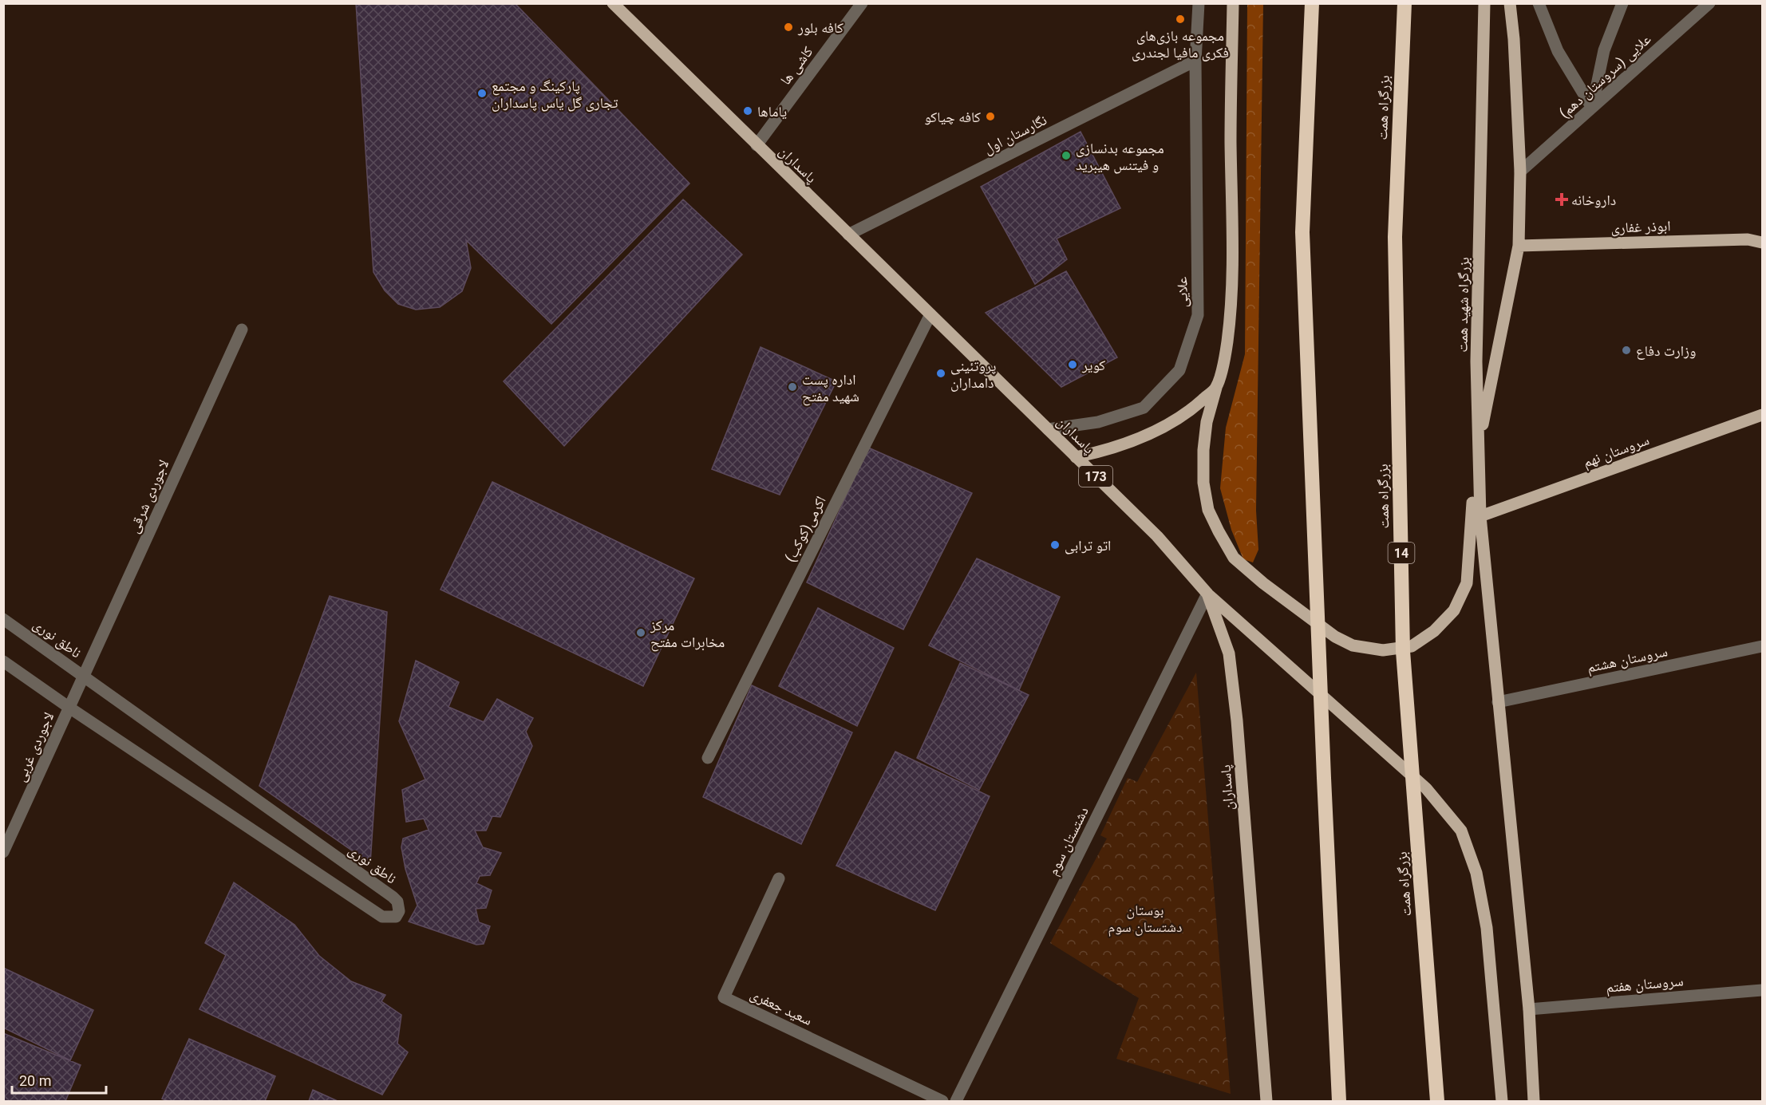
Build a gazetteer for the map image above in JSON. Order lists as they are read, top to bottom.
{
  "streets": {
    "highway": ["بزرگراه همت", "14"],
    "main road": [
      "پاسداران",
      "ابوذر غفاری",
      "بزرگراه شهید همت",
      "سروستان نهم",
      "173"
    ],
    "street": [
      "کاشی ها",
      "علایی (سروستان دهم)",
      "نگارستان اول",
      "علایی",
      "لاجوردی شرقی",
      "اکرمی(کوکب)",
      "ناطق نوری",
      "سروستان هشتم",
      "لاجوردی غربی",
      "دشتستان سوم",
      "سروستان هفتم",
      "سعید جعفری"
    ]
  },
  "crossings": [
    ["کاشی ها", "پاسداران"],
    ["نگارستان اول", "پاسداران"],
    ["نگارستان اول", "علایی"],
    ["پاسداران", "علایی"],
    ["پاسداران", "اکرمی(کوکب)"],
    ["پاسداران", "دشتستان سوم"],
    ["بزرگراه شهید همت", "سروستان نهم"],
    ["بزرگراه شهید همت", "سروستان هشتم"],
    ["لاجوردی شرقی", "ناطق نوری"],
    ["لاجوردی شرقی", "لاجوردی غربی"],
    ["ناطق نوری", "لاجوردی غربی"]
  ],
  "parks": ["بوستان دشتستان سوم"],
  "places": {
    "other": [
      "مجموعه بازی‌های فکری مافیا لجندری",
      "کافه بلور",
      "پارکینگ و مجتمع تجاری گل یاس پاسداران",
      "یاماها",
      "کافه چیاکو",
      "مجموعه بدنسازی و فیتنس هیبرید",
      "وزارت دفاع",
      "کویر",
      "پروتئینی دامداران",
      "اداره پست شهید مفتح",
      "اتو ترابی",
      "مرکز مخابرات مفتح"
    ],
    "health": ["داروخانه"]
  },
  "scale_bar": "20 m"
}
